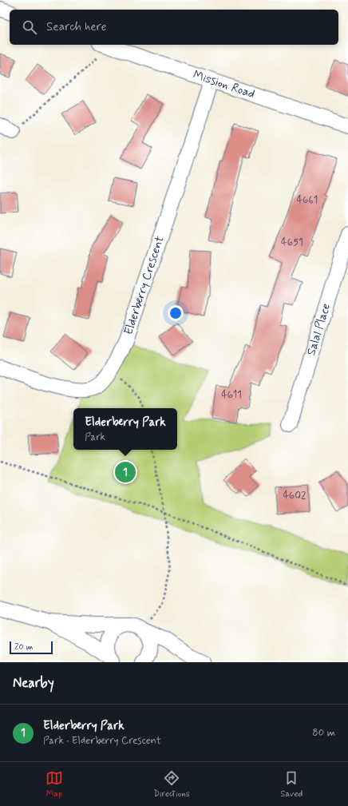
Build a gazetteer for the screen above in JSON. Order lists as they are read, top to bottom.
{
  "streets": {
    "street": ["Mission Road", "Elderberry Crescent", "Salal Place"]
  },
  "crossings": [
    ["Mission Road", "Elderberry Crescent"]
  ],
  "house_numbers": [
    "4661",
    "4651",
    "4611",
    "4602"
  ],
  "scale_bar": "20 m",
  "page": {
    "search": "Search here",
    "popup": ["Elderberry Park", "Park"],
    "pins": "1",
    "scale": "20 m",
    "heading": "Nearby",
    "list": [
      {
        "mark": "1",
        "name": "Elderberry Park",
        "note": "Park · Elderberry Crescent",
        "value": "80 m"
      }
    ],
    "nav": ["Map", "Directions", "Saved"]
  }
}
